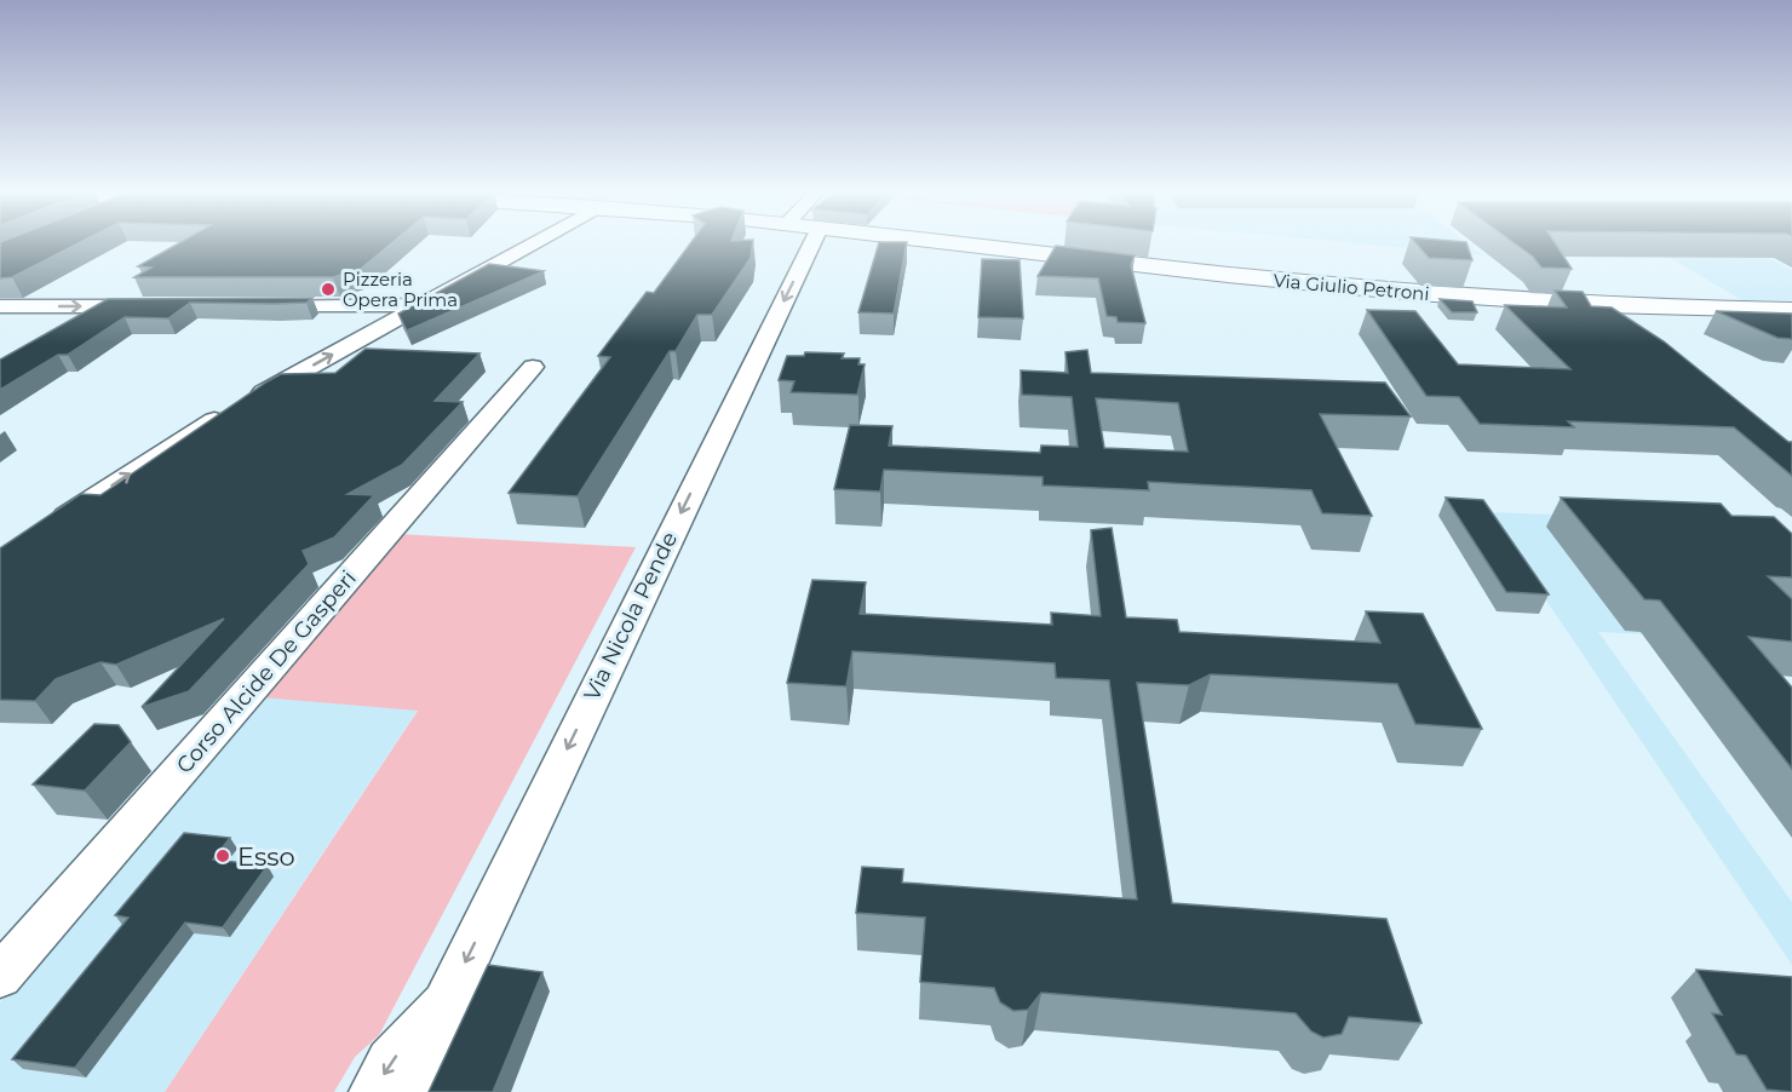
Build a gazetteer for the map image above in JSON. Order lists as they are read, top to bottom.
{
  "streets": {
    "street": ["Via Giulio Petroni", "Via Nicola Pende", "Corso Alcide De Gasperi"]
  },
  "one_way": ["Via Nicola Pende"],
  "places": ["Pizzeria Opera Prima", "Esso"]
}
